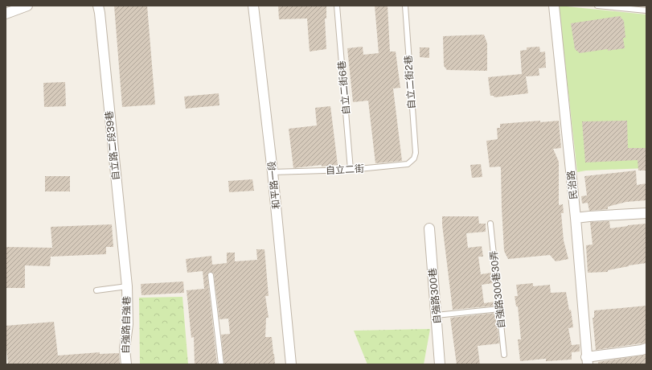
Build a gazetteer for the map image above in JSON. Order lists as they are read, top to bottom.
{
  "streets": {
    "street": [
      "自立路二段39巷",
      "和平路一段",
      "民治路",
      "自強路300巷",
      "自強路自強巷"
    ],
    "lane": [
      "自立二街2巷",
      "自立二街6巷",
      "自立二街",
      "自強路300巷30弄"
    ]
  },
  "crossings": [
    ["自立二街2巷", "自立二街"],
    ["自立二街6巷", "自立二街"],
    ["自立路二段39巷", "自強路自強巷"],
    ["自立二街", "和平路一段"]
  ]
}
